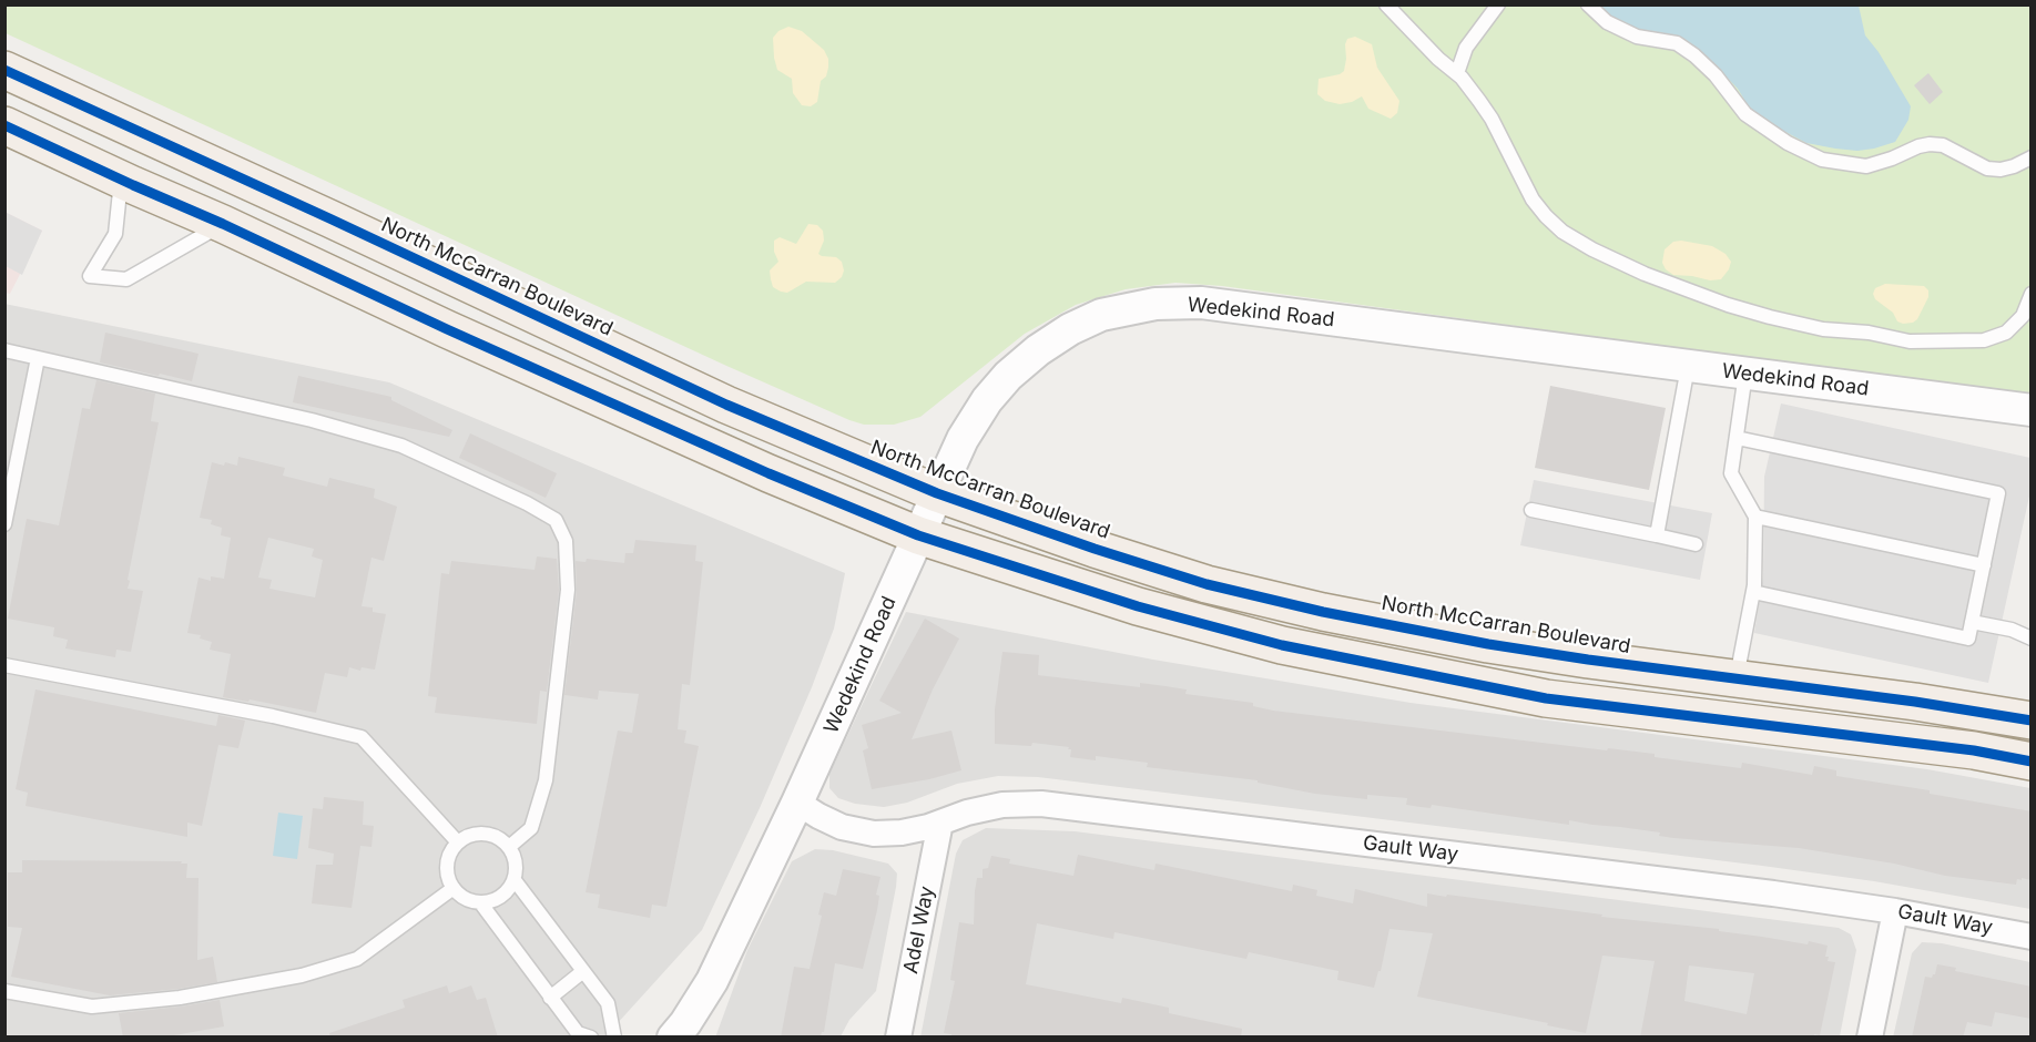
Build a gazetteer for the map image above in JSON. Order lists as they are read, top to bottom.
{
  "streets": {
    "main road": ["North McCarran Boulevard"],
    "street": ["Wedekind Road", "Gault Way", "Adel Way"]
  },
  "crossings": [
    ["North McCarran Boulevard", "Wedekind Road"],
    ["Wedekind Road", "Gault Way"],
    ["Gault Way", "Adel Way"]
  ]
}
